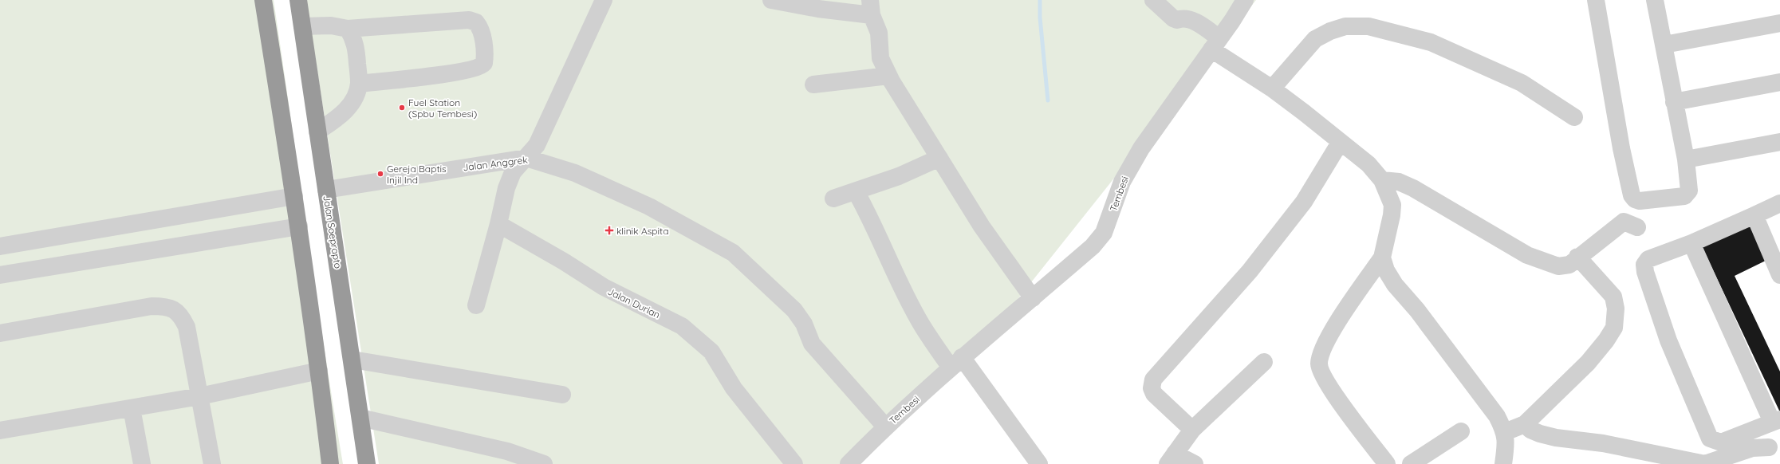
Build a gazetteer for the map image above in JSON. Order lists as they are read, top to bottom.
{
  "streets": {
    "highway": ["Jalan Soeprapto"],
    "street": ["Jalan Anggrek", "Tembesi", "Jalan Durian"]
  },
  "crossings": [
    ["Jalan Anggrek", "Tembesi"],
    ["Jalan Anggrek", "Jalan Soeprapto"]
  ],
  "places": {
    "other": ["Fuel Station (Spbu Tembesi)", "Gereja Baptis Injil Ind"],
    "health": ["klinik Aspita"]
  }
}
